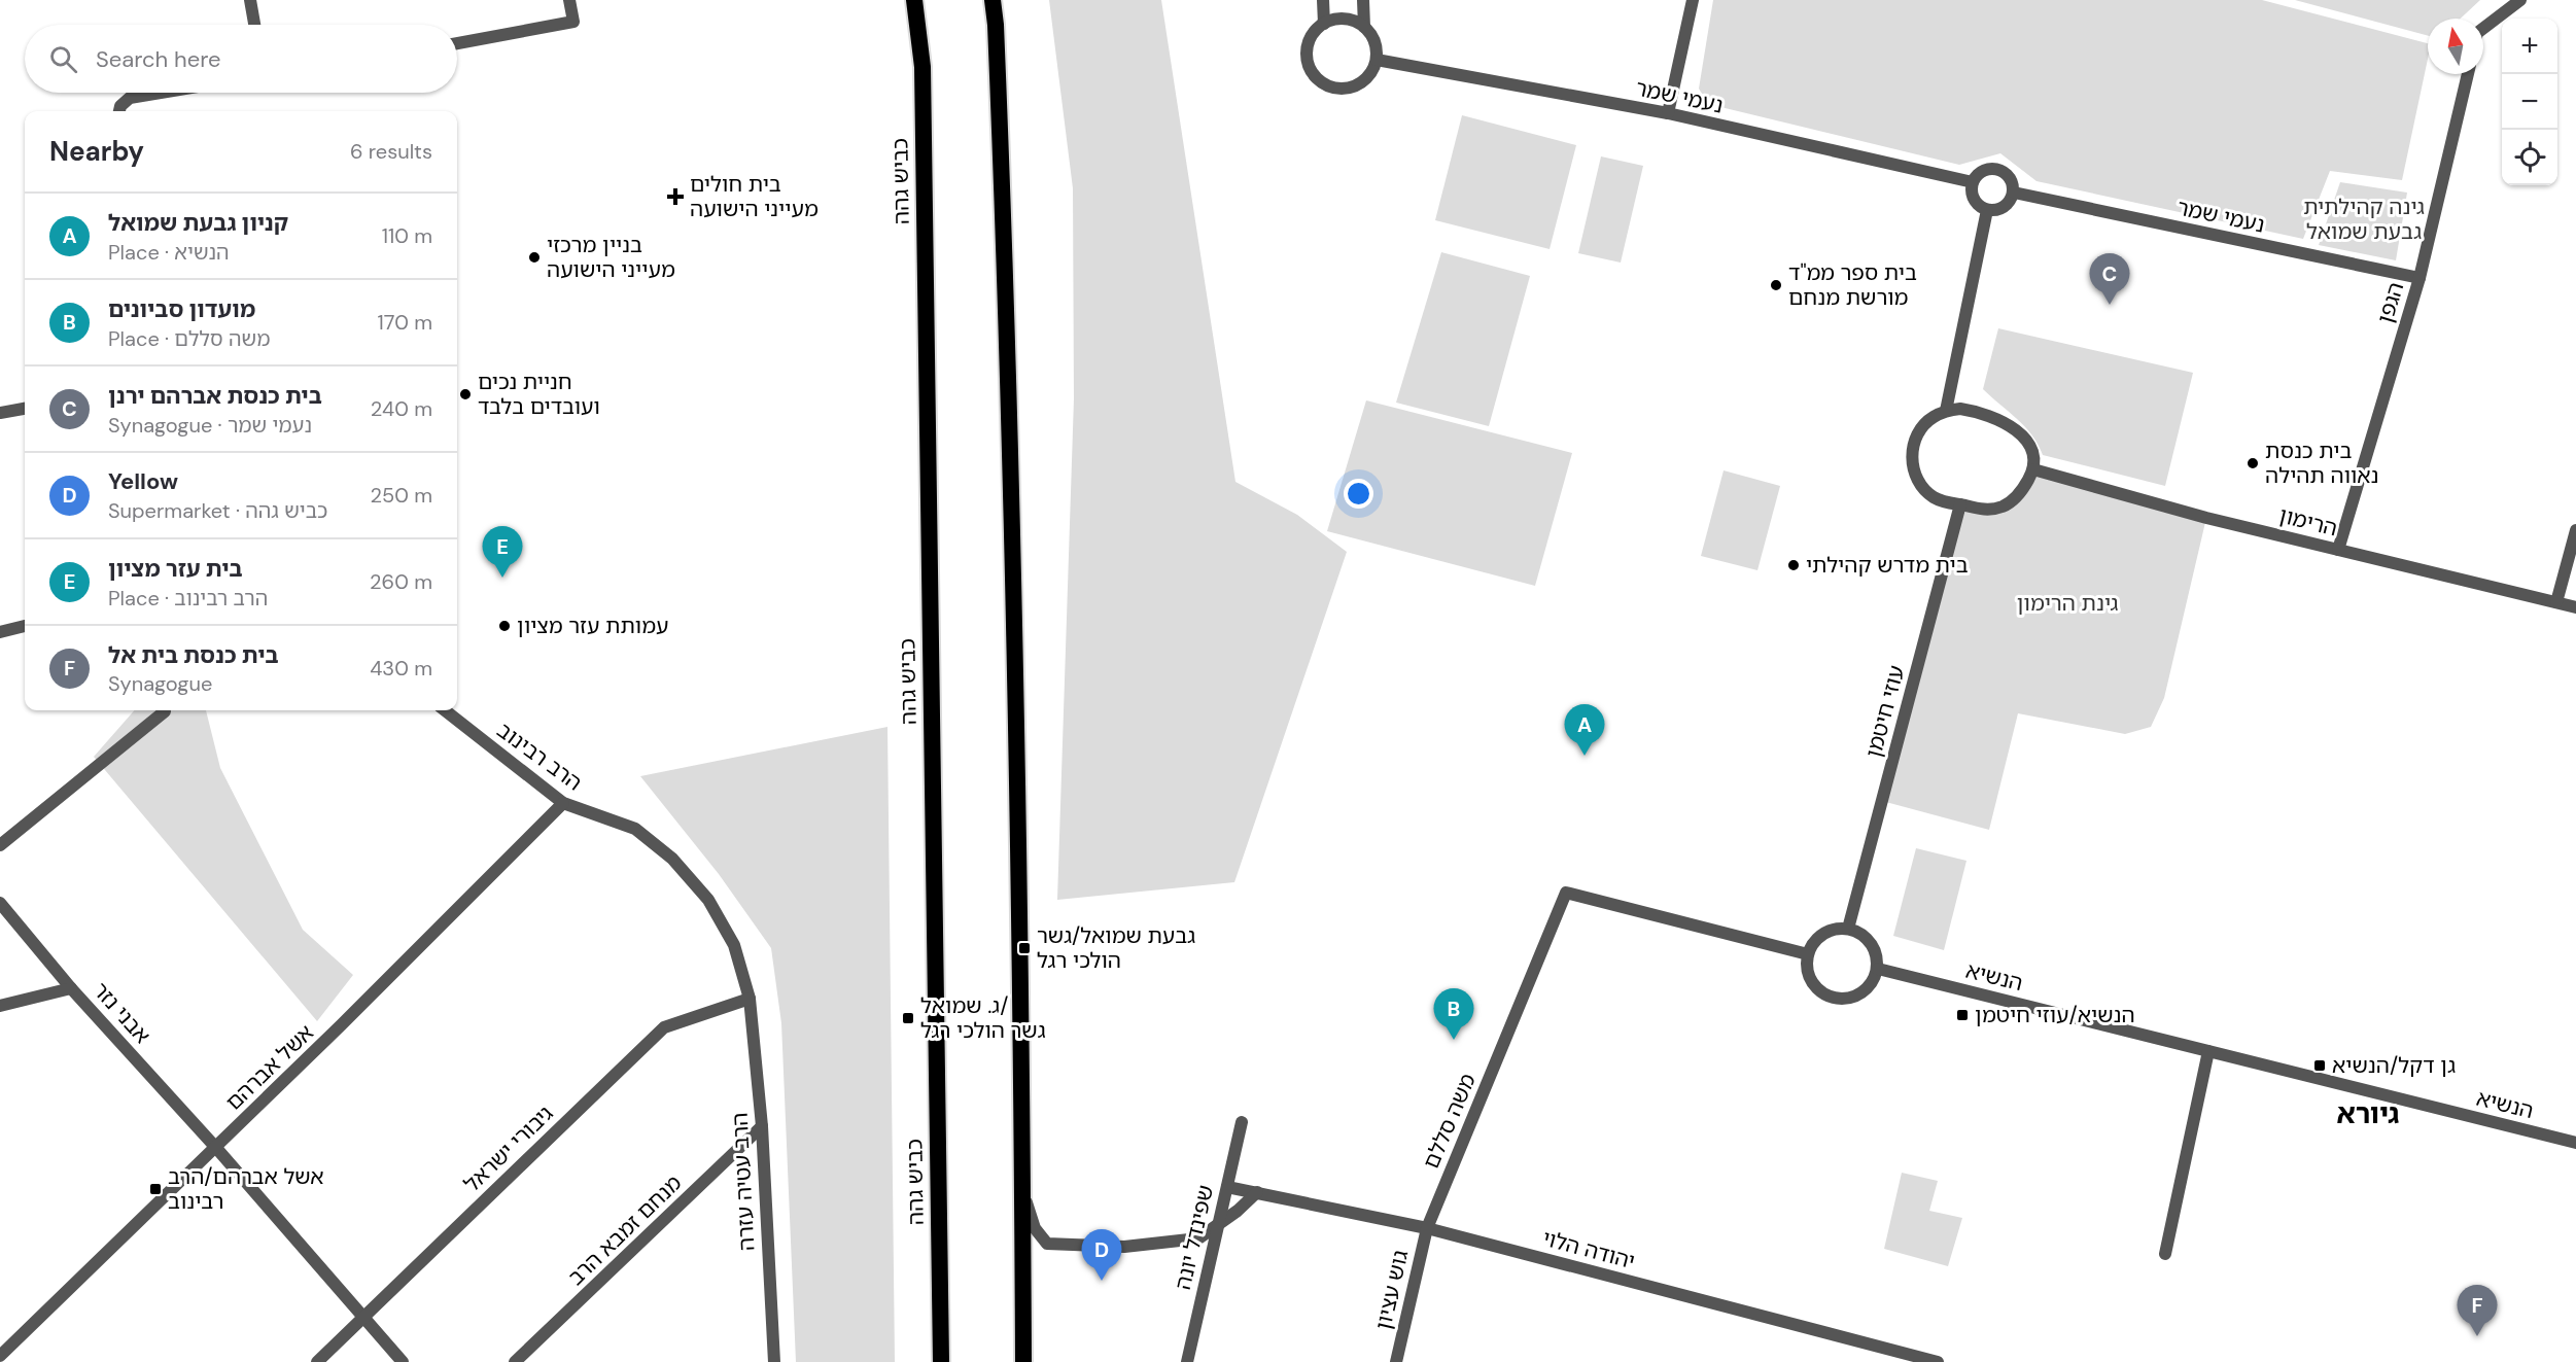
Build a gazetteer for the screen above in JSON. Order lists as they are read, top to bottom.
{
  "streets": {
    "highway": ["כביש גהה"],
    "street": [
      "נעמי שמר",
      "הגפן",
      "הרימון",
      "עוזי חיטמן",
      "הרב רבינוב",
      "הנשיא",
      "אבני נזר",
      "אשל אברהם",
      "משה סללם",
      "גיבורי ישראל",
      "הרב עטיה עזרה",
      "מנחם זמבא הרב",
      "שפינדל יונה",
      "יהודה הלוי",
      "גוש עציון"
    ]
  },
  "crossings": [
    ["נעמי שמר", "הגפן"],
    ["הגפן", "הרימון"],
    ["הרימון", "עוזי חיטמן"],
    ["עוזי חיטמן", "הנשיא"],
    ["עוזי חיטמן", "משה סללם"],
    ["הרב רבינוב", "אשל אברהם"],
    ["הרב רבינוב", "גיבורי ישראל"],
    ["הרב רבינוב", "הרב עטיה עזרה"],
    ["הנשיא", "משה סללם"],
    ["אבני נזר", "אשל אברהם"],
    ["אבני נזר", "גיבורי ישראל"],
    ["משה סללם", "יהודה הלוי"],
    ["משה סללם", "גוש עציון"],
    ["גיבורי ישראל", "הרב עטיה עזרה"],
    ["הרב עטיה עזרה", "מנחם זמבא הרב"],
    ["שפינדל יונה", "יהודה הלוי"],
    ["יהודה הלוי", "גוש עציון"]
  ],
  "districts": ["גיורא"],
  "parks": ["גינה קהילתית גבעת שמואל", "גינת הרימון"],
  "places": {
    "health": ["בית חולים מעייני הישועה"],
    "other": [
      "בניין מרכזי מעייני הישועה",
      "בית ספר ממ\"ד מורשת מנחם",
      "חניית נכים ועובדים בלבד",
      "בית כנסת נאווה תהילה",
      "בית מדרש קהילתי",
      "עמותת עזר מציון"
    ],
    "transit": [
      "גבעת שמואל/גשר הולכי רגל",
      "הנשיא/עוזי חיטמן",
      "ג. שמואל/ גשר הולכי רגל",
      "גן דקל/הנשיא",
      "אשל אברהם/הרב רבינוב"
    ]
  },
  "north": "top",
  "page": {
    "map_buttons": ["+", "−"],
    "search": "Search here",
    "heading": ["Nearby", "6 results"],
    "list": [
      {
        "mark": "A",
        "name": "קניון גבעת שמואל",
        "note": "Place · הנשיא",
        "value": "110 m"
      },
      {
        "mark": "B",
        "name": "מועדון סביונים",
        "note": "Place · משה סללם",
        "value": "170 m"
      },
      {
        "mark": "C",
        "name": "בית כנסת אברהם ירנן",
        "note": "Synagogue · נעמי שמר",
        "value": "240 m"
      },
      {
        "mark": "D",
        "name": "Yellow",
        "note": "Supermarket · כביש גהה",
        "value": "250 m"
      },
      {
        "mark": "E",
        "name": "בית עזר מציון",
        "note": "Place · הרב רבינוב",
        "value": "260 m"
      },
      {
        "mark": "F",
        "name": "בית כנסת בית אל",
        "note": "Synagogue",
        "value": "430 m"
      }
    ],
    "pins": [
      "C",
      "E",
      "A",
      "B",
      "D",
      "F"
    ]
  }
}
